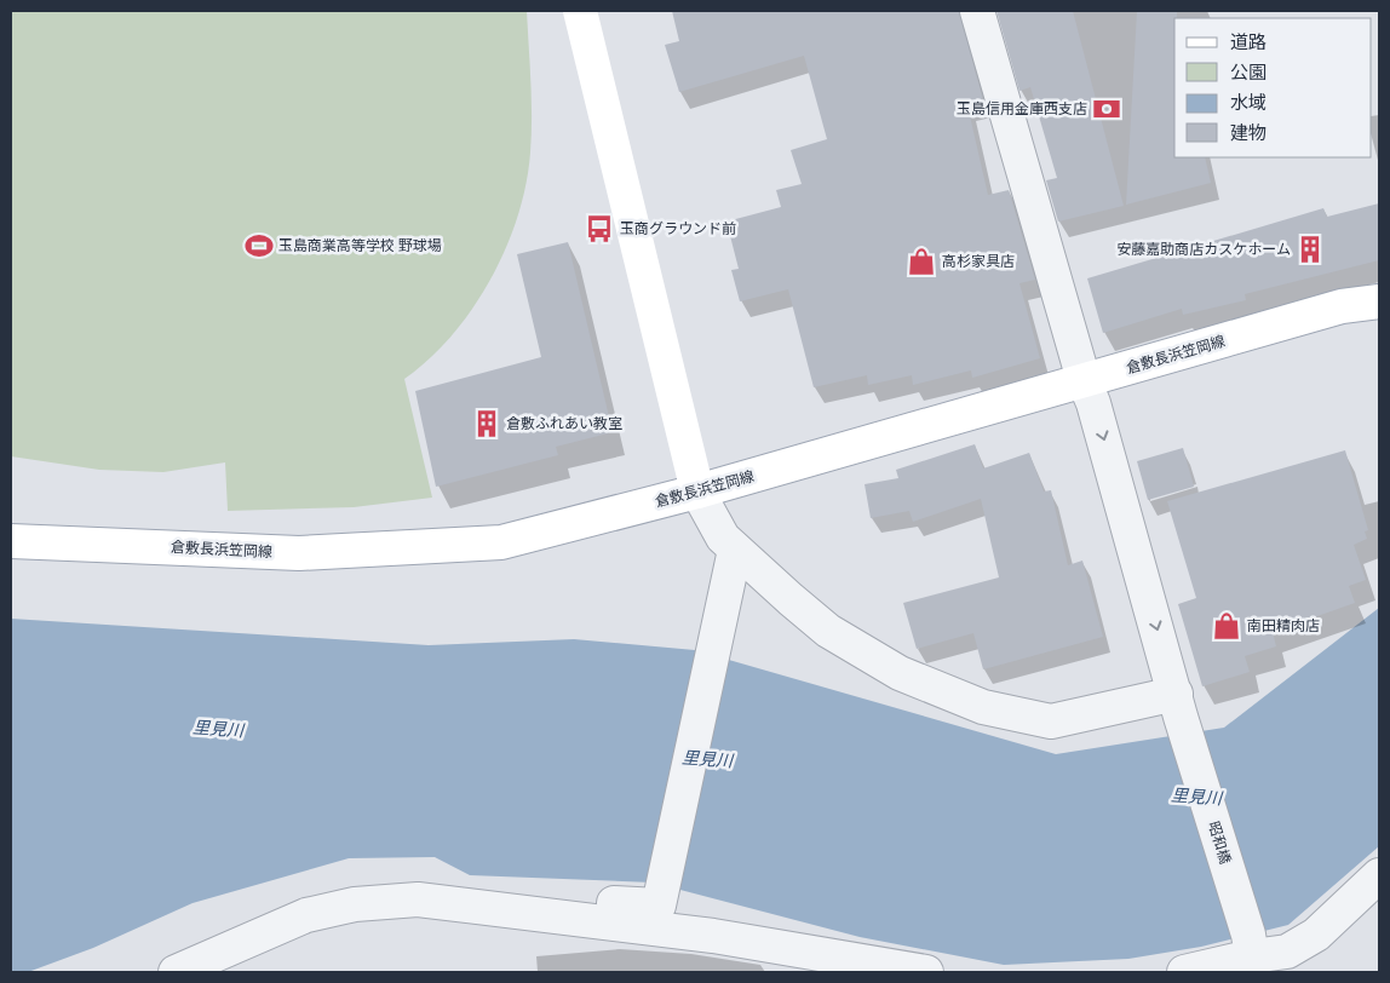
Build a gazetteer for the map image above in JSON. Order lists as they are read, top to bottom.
{
  "streets": {
    "main road": ["倉敷長浜笠岡線"],
    "street": ["昭和橋"]
  },
  "crossings": [
    ["倉敷長浜笠岡線", "昭和橋"]
  ],
  "water": ["里見川"],
  "places": {
    "bank": ["玉島信用金庫西支店"],
    "bus stop": ["玉商グラウンド前"],
    "sports": ["玉島商業高等学校 野球場"],
    "building": ["安藤嘉助商店カスケホーム", "倉敷ふれあい教室"],
    "shop": ["高杉家具店", "南田精肉店"]
  },
  "legend": [
    "道路",
    "公園",
    "水域",
    "建物"
  ]
}
